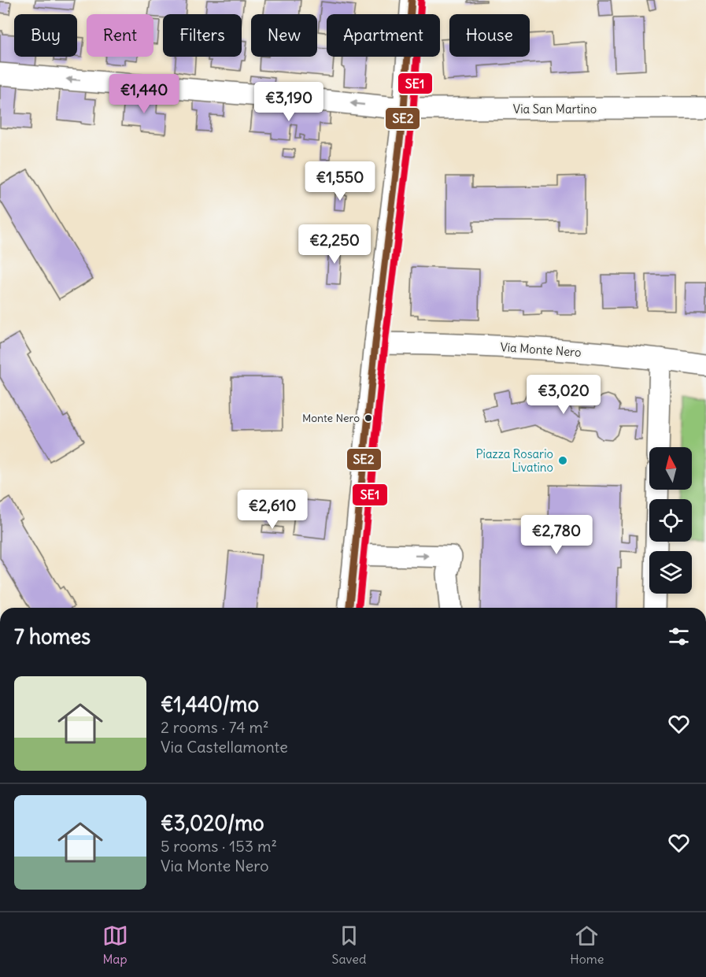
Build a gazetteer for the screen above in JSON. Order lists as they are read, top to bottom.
{
  "streets": {
    "street": ["Via San Martino", "Via Monte Nero"]
  },
  "one_way": ["Via San Martino"],
  "places": ["Monte Nero", "Piazza Rosario Livatino"],
  "lines": ["transit line SE2", "transit line SE1"],
  "north": "top",
  "page": {
    "chip": [
      "Buy",
      "Rent",
      "Filters",
      "New",
      "Apartment",
      "House"
    ],
    "price": [
      "€1,440",
      "€3,190",
      "€1,550",
      "€2,250",
      "€3,020",
      "€2,610",
      "€2,780"
    ],
    "heading": "7 homes",
    "list": [
      {
        "name": "€1,440/mo",
        "note": "2 rooms · 74 m² · Via Castellamonte"
      },
      {
        "name": "€3,020/mo",
        "note": "5 rooms · 153 m² · Via Monte Nero"
      }
    ],
    "tabs": ["Map", "Saved", "Home"]
  }
}
